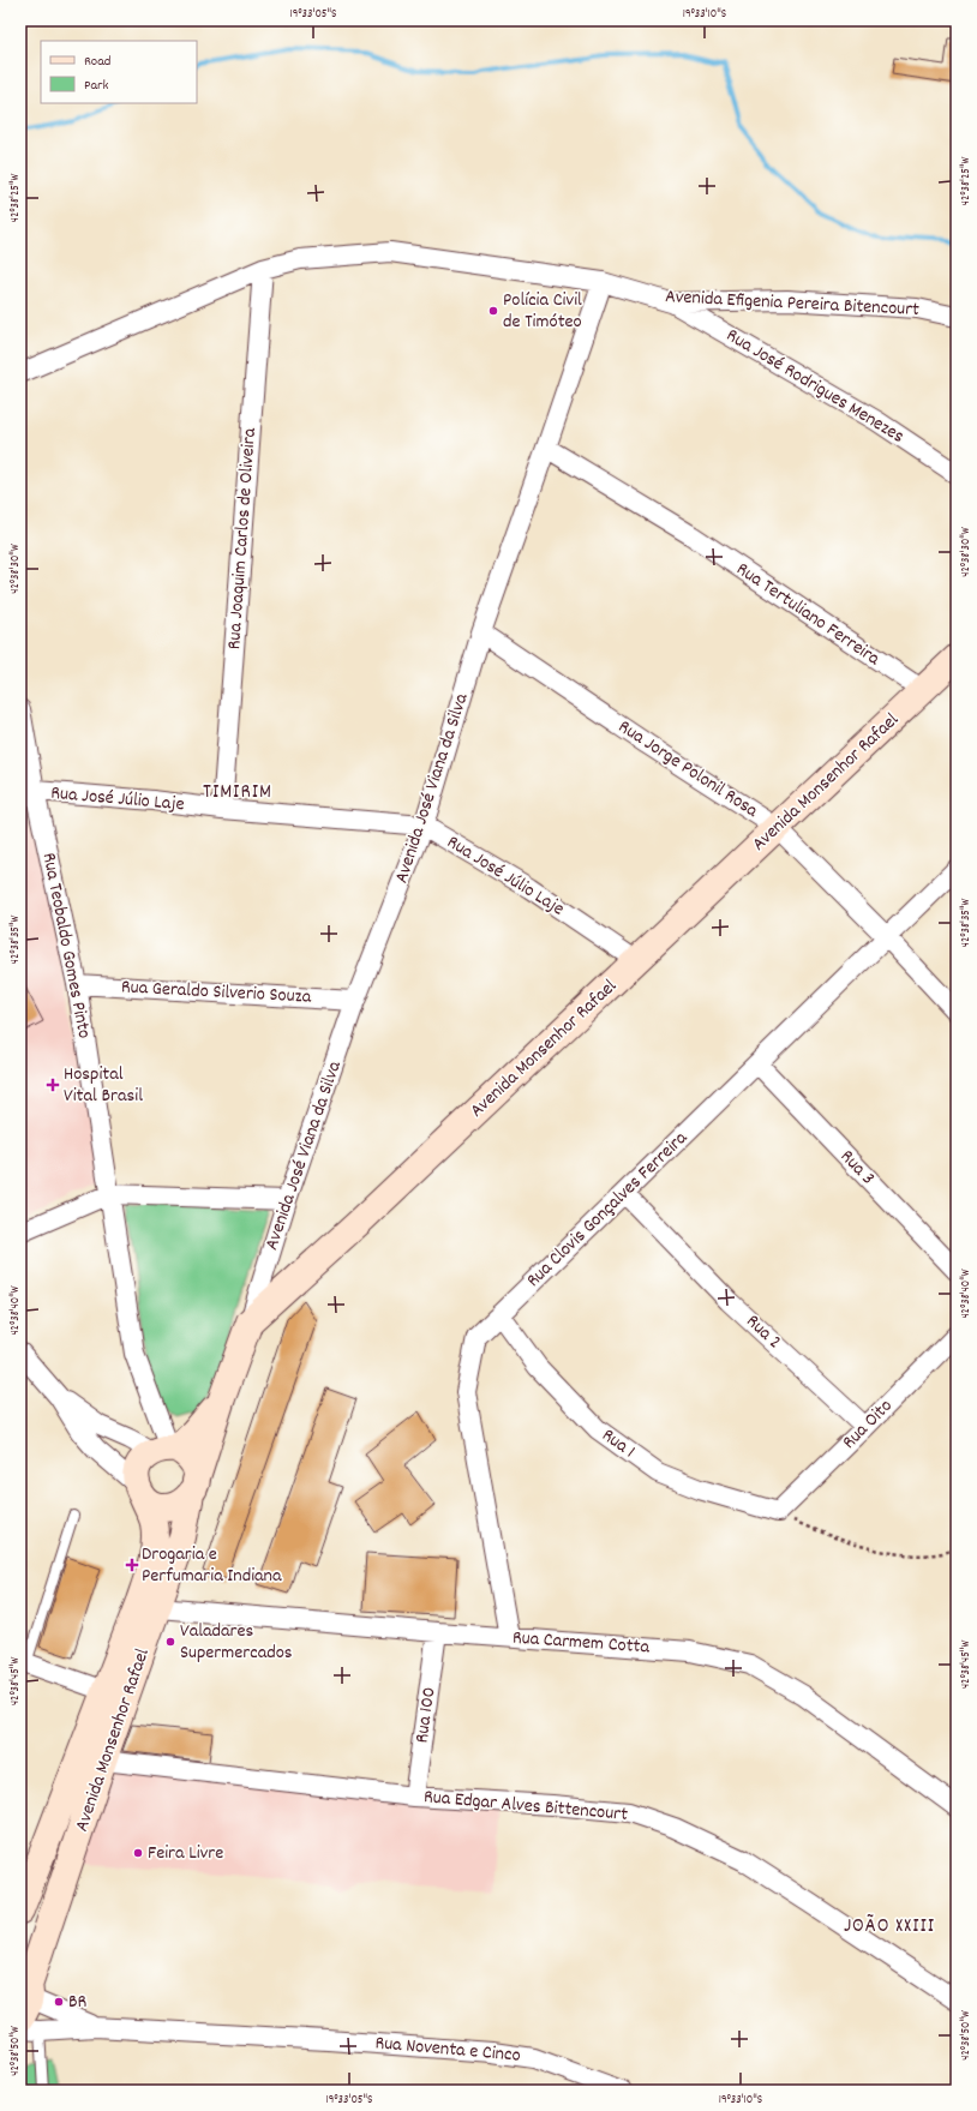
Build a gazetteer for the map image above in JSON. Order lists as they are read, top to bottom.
{
  "streets": {
    "main road": ["Avenida Monsenhor Rafael"],
    "street": [
      "Avenida Efigenia Pereira Bitencourt",
      "Rua José Rodrigues Menezes",
      "Rua Joaquim Carlos de Oliveira",
      "Rua Tertuliano Ferreira",
      "Rua Jorge Polonil Rosa",
      "Avenida José Viana da Silva",
      "Rua José Júlio Laje",
      "Rua Teobaldo Gomes Pinto",
      "Rua Geraldo Silverio Souza",
      "Rua 3",
      "Rua Clovis Gonçalves Ferreira",
      "Rua 2",
      "Rua Oito",
      "Rua 1",
      "Rua Carmem Cotta",
      "Rua 100",
      "Rua Edgar Alves Bittencourt",
      "Rua Noventa e Cinco"
    ]
  },
  "crossings": [
    ["Avenida Efigenia Pereira Bitencourt", "Rua José Rodrigues Menezes"],
    ["Avenida Efigenia Pereira Bitencourt", "Rua Joaquim Carlos de Oliveira"],
    ["Avenida Efigenia Pereira Bitencourt", "Avenida José Viana da Silva"],
    ["Rua Joaquim Carlos de Oliveira", "Rua José Júlio Laje"],
    ["Rua Tertuliano Ferreira", "Avenida Monsenhor Rafael"],
    ["Rua Tertuliano Ferreira", "Avenida José Viana da Silva"],
    ["Rua Jorge Polonil Rosa", "Avenida Monsenhor Rafael"],
    ["Rua Jorge Polonil Rosa", "Avenida José Viana da Silva"],
    ["Rua Jorge Polonil Rosa", "Rua Clovis Gonçalves Ferreira"],
    ["Avenida Monsenhor Rafael", "Avenida José Viana da Silva"],
    ["Avenida Monsenhor Rafael", "Rua José Júlio Laje"],
    ["Avenida Monsenhor Rafael", "Rua Teobaldo Gomes Pinto"],
    ["Avenida Monsenhor Rafael", "Rua Carmem Cotta"],
    ["Avenida Monsenhor Rafael", "Rua Edgar Alves Bittencourt"],
    ["Avenida José Viana da Silva", "Rua José Júlio Laje"],
    ["Avenida José Viana da Silva", "Rua Geraldo Silverio Souza"],
    ["Rua José Júlio Laje", "Rua Teobaldo Gomes Pinto"],
    ["Rua Teobaldo Gomes Pinto", "Rua Geraldo Silverio Souza"],
    ["Rua 3", "Rua Clovis Gonçalves Ferreira"],
    ["Rua Clovis Gonçalves Ferreira", "Rua 2"],
    ["Rua Clovis Gonçalves Ferreira", "Rua 1"],
    ["Rua Clovis Gonçalves Ferreira", "Rua Carmem Cotta"],
    ["Rua 2", "Rua Oito"],
    ["Rua Oito", "Rua 1"],
    ["Rua Carmem Cotta", "Rua 100"],
    ["Rua 100", "Rua Edgar Alves Bittencourt"]
  ],
  "districts": ["TIMIRIM", "JOÃO XXIII"],
  "places": {
    "other": [
      "Polícia Civil de Timóteo",
      "Valadares Supermercados",
      "Feira Livre",
      "BR"
    ],
    "health": ["Hospital Vital Brasil", "Drogaria e Perfumaria Indiana"]
  },
  "legend": ["Road", "Park"],
  "coordinates": [
    "19°33'05\"S",
    "19°33'10\"S",
    "42°38'25\"W",
    "42°38'30\"W",
    "42°38'35\"W",
    "42°38'40\"W",
    "42°38'45\"W",
    "42°38'50\"W"
  ]
}
